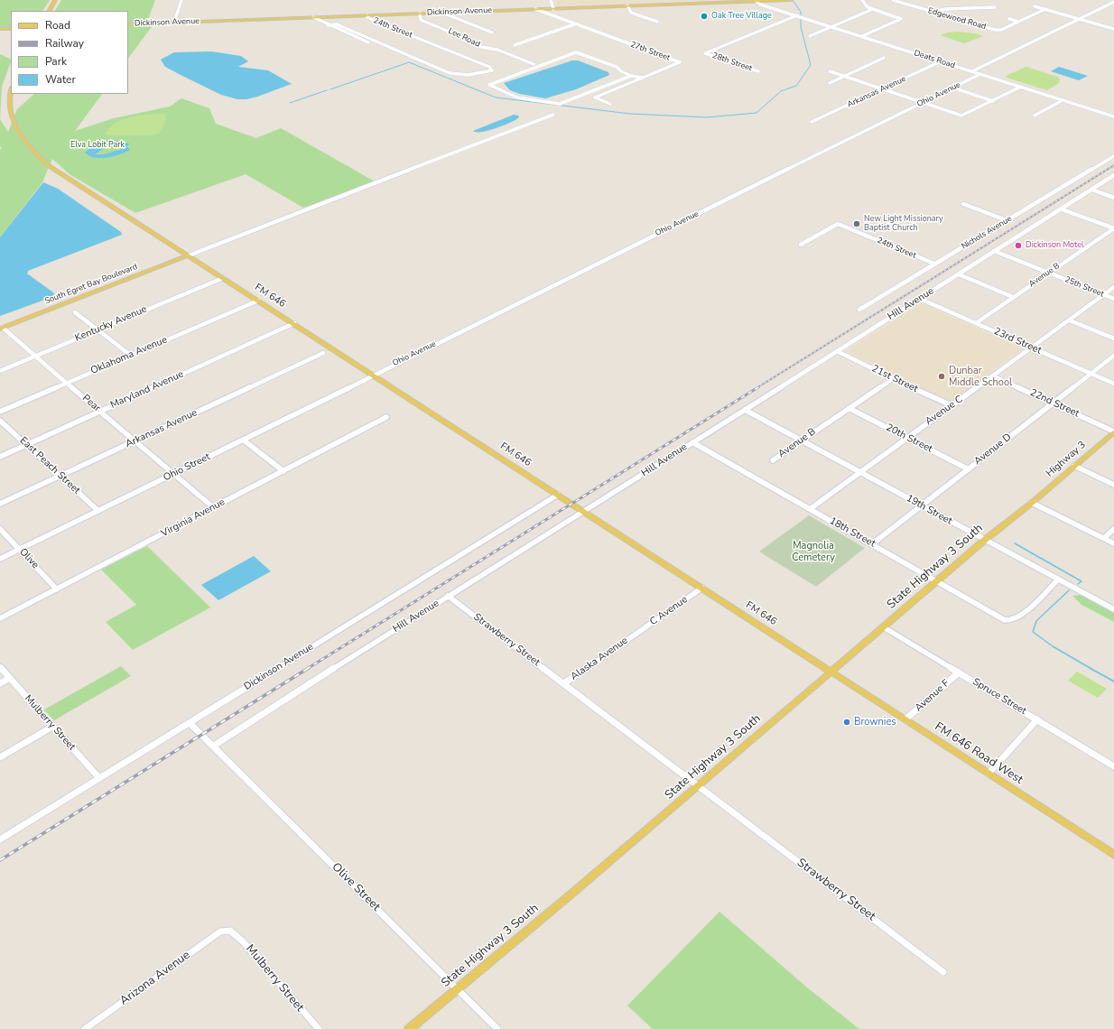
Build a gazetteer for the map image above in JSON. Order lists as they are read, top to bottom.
{
  "streets": {
    "main road": [
      "Dickinson Avenue",
      "South Egret Bay Boulevard",
      "FM 646",
      "Highway 3",
      "State Highway 3 South",
      "FM 646 Road West"
    ],
    "street": [
      "Edgewood Road",
      "24th Street",
      "Lee Road",
      "27th Street",
      "Deats Road",
      "28th Street",
      "Arkansas Avenue",
      "Ohio Avenue",
      "Nichols Avenue",
      "Avenue B",
      "25th Street",
      "Hill Avenue",
      "Kentucky Avenue",
      "23rd Street",
      "Oklahoma Avenue",
      "21st Street",
      "Maryland Avenue",
      "Pear",
      "22nd Street",
      "Avenue C",
      "20th Street",
      "Avenue D",
      "East Peach Street",
      "Ohio Street",
      "19th Street",
      "Virginia Avenue",
      "18th Street",
      "Olive",
      "C Avenue",
      "Strawberry Street",
      "Alaska Avenue",
      "Avenue F",
      "Spruce Street",
      "Mulberry Street",
      "Olive Street",
      "Arizona Avenue"
    ]
  },
  "crossings": [
    ["Dickinson Avenue", "24th Street"],
    ["Dickinson Avenue", "Lee Road"],
    ["Dickinson Avenue", "27th Street"],
    ["Dickinson Avenue", "Deats Road"],
    ["Dickinson Avenue", "FM 646"],
    ["Dickinson Avenue", "Mulberry Street"],
    ["Dickinson Avenue", "Olive Street"],
    ["24th Street", "Nichols Avenue"],
    ["Deats Road", "28th Street"],
    ["Deats Road", "Arkansas Avenue"],
    ["Deats Road", "Ohio Avenue"],
    ["Arkansas Avenue", "Pear"],
    ["Arkansas Avenue", "East Peach Street"],
    ["Ohio Avenue", "FM 646"],
    ["Ohio Avenue", "Ohio Street"],
    ["Avenue B", "25th Street"],
    ["Avenue B", "23rd Street"],
    ["Avenue B", "21st Street"],
    ["Avenue B", "20th Street"],
    ["Avenue B", "19th Street"],
    ["South Egret Bay Boulevard", "FM 646"],
    ["South Egret Bay Boulevard", "Pear"],
    ["25th Street", "Hill Avenue"],
    ["25th Street", "Avenue C"],
    ["FM 646", "Hill Avenue"],
    ["FM 646", "Kentucky Avenue"],
    ["FM 646", "Oklahoma Avenue"],
    ["FM 646", "Maryland Avenue"],
    ["FM 646", "Ohio Street"],
    ["FM 646", "State Highway 3 South"],
    ["FM 646", "C Avenue"],
    ["FM 646", "FM 646 Road West"],
    ["Hill Avenue", "23rd Street"],
    ["Hill Avenue", "21st Street"],
    ["Hill Avenue", "19th Street"],
    ["Hill Avenue", "18th Street"],
    ["Hill Avenue", "Strawberry Street"],
    ["Hill Avenue", "Olive Street"],
    ["Kentucky Avenue", "Pear"],
    ["23rd Street", "Avenue C"],
    ["23rd Street", "Avenue D"],
    ["Oklahoma Avenue", "Pear"],
    ["21st Street", "Avenue C"],
    ["Maryland Avenue", "Pear"],
    ["Maryland Avenue", "East Peach Street"],
    ["Pear", "Ohio Street"],
    ["Pear", "Virginia Avenue"],
    ["22nd Street", "Avenue C"],
    ["22nd Street", "Avenue D"],
    ["22nd Street", "Highway 3"],
    ["Avenue C", "20th Street"],
    ["Avenue C", "19th Street"],
    ["Avenue C", "18th Street"],
    ["20th Street", "Avenue D"],
    ["Avenue D", "19th Street"],
    ["Avenue D", "18th Street"],
    ["Highway 3", "State Highway 3 South"],
    ["East Peach Street", "Ohio Street"],
    ["Ohio Street", "Olive"],
    ["19th Street", "18th Street"],
    ["19th Street", "State Highway 3 South"],
    ["Virginia Avenue", "Olive"],
    ["18th Street", "State Highway 3 South"],
    ["State Highway 3 South", "Strawberry Street"],
    ["State Highway 3 South", "Spruce Street"],
    ["State Highway 3 South", "FM 646 Road West"],
    ["State Highway 3 South", "Olive Street"],
    ["C Avenue", "Alaska Avenue"],
    ["Strawberry Street", "Alaska Avenue"],
    ["Avenue F", "Spruce Street"],
    ["Avenue F", "FM 646 Road West"],
    ["Mulberry Street", "Arizona Avenue"]
  ],
  "parks": ["Elva Lobit Park", "Magnolia Cemetery"],
  "places": [
    "Oak Tree Village",
    "New Light Missionary Baptist Church",
    "Dickinson Motel",
    "Dunbar Middle School",
    "Brownies"
  ],
  "legend": [
    "Road",
    "Railway",
    "Park",
    "Water"
  ]
}
